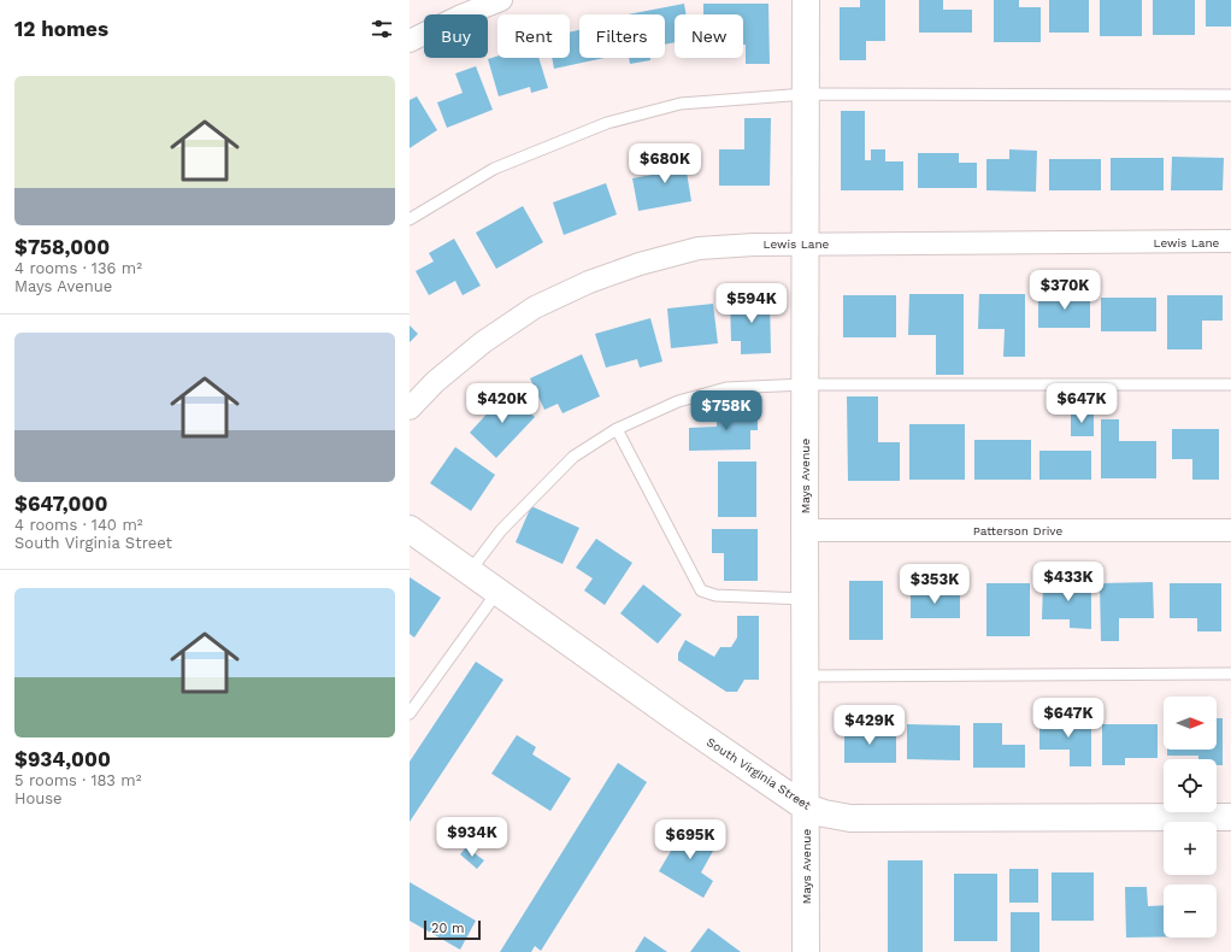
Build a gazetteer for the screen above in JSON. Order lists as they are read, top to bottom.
{
  "streets": {
    "street": [
      "Lewis Lane",
      "Mays Avenue",
      "Patterson Drive",
      "South Virginia Street"
    ]
  },
  "crossings": [
    ["Lewis Lane", "Mays Avenue"],
    ["Mays Avenue", "Patterson Drive"],
    ["Mays Avenue", "South Virginia Street"]
  ],
  "scale_bar": "20 m",
  "north": "right",
  "page": {
    "heading": "12 homes",
    "chip": [
      "Buy",
      "Rent",
      "Filters",
      "New"
    ],
    "list": [
      {
        "name": "$758,000",
        "note": "4 rooms · 136 m² · Mays Avenue"
      },
      {
        "name": "$647,000",
        "note": "4 rooms · 140 m² · South Virginia Street"
      },
      {
        "name": "$934,000",
        "note": "5 rooms · 183 m² · House"
      }
    ],
    "price": [
      "$680K",
      "$370K",
      "$594K",
      "$420K",
      "$647K",
      "$758K",
      "$433K",
      "$353K",
      "$647K",
      "$429K",
      "$934K",
      "$695K"
    ],
    "map_buttons": ["+", "−"],
    "scale": "20 m"
  }
}
